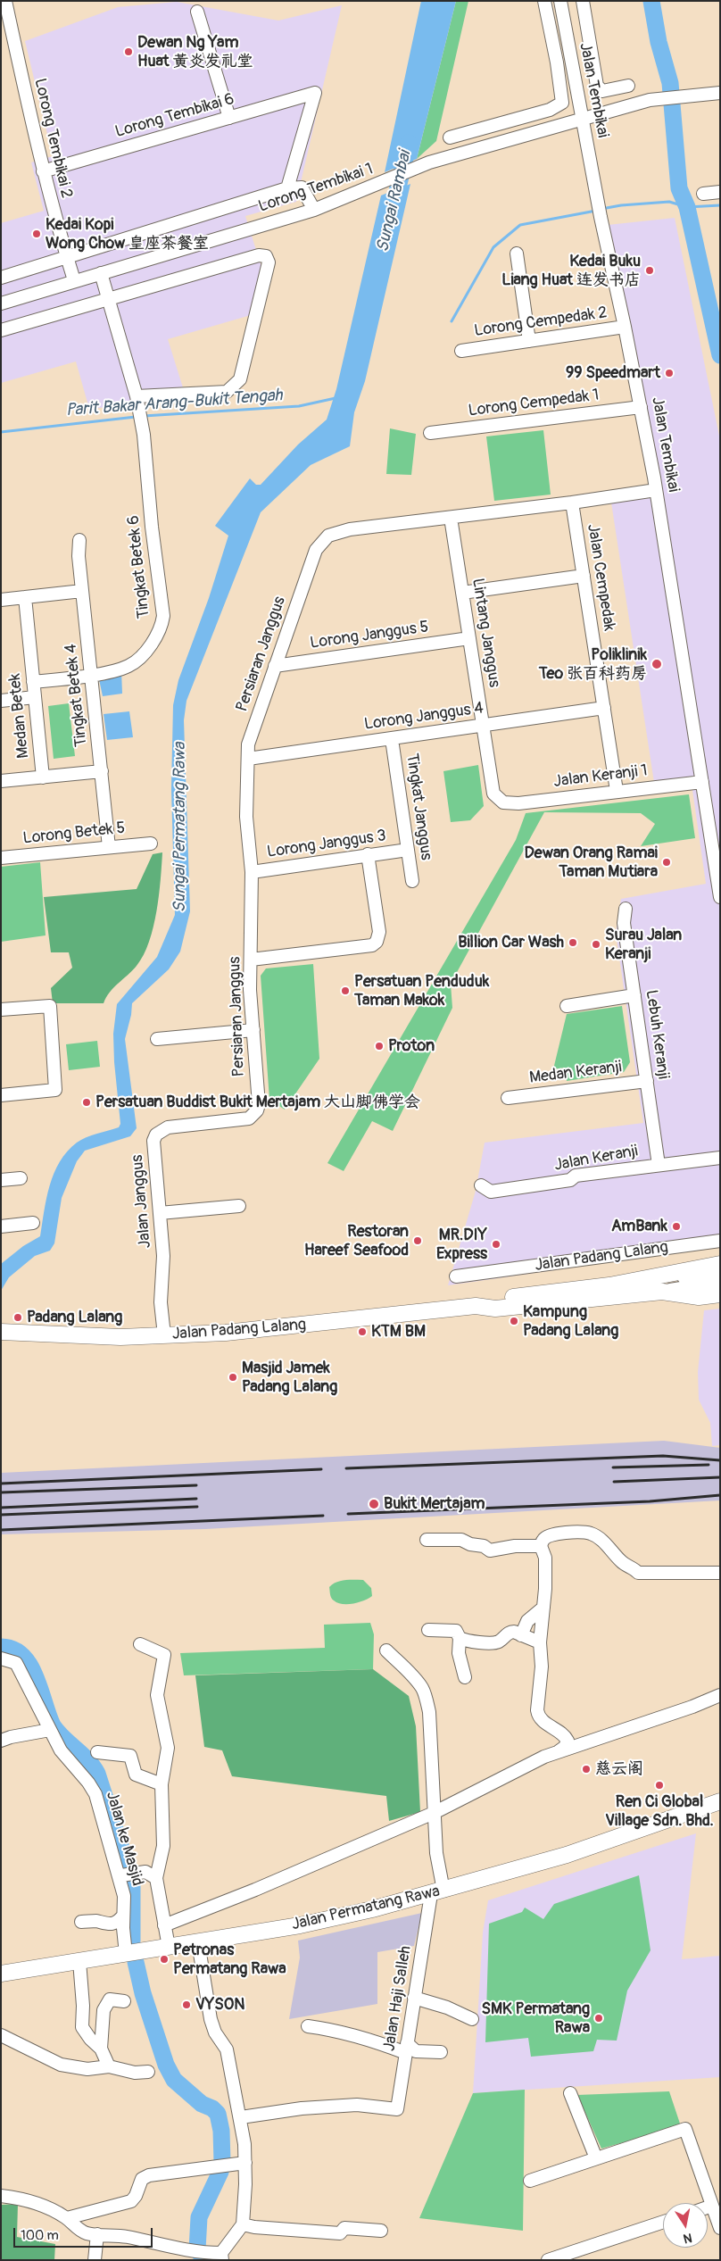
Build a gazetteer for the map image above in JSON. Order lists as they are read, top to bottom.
{
  "streets": {
    "main road": ["Jalan Padang Lalang", "Jalan Permatang Rawa"],
    "street": [
      "Jalan Tembikai",
      "Lorong Tembikai 6",
      "Lorong Tembikai 2",
      "Lorong Tembikai 1",
      "Lorong Cempedak 2",
      "Lorong Cempedak 1",
      "Tingkat Betek 6",
      "Jalan Cempedak",
      "Lintang Janggus",
      "Lorong Janggus 5",
      "Persiaran Janggus",
      "Tingkat Betek 4",
      "Medan Betek",
      "Lorong Janggus 4",
      "Jalan Keranji 1",
      "Tingkat Janggus",
      "Lorong Betek 5",
      "Lorong Janggus 3",
      "Lebuh Keranji",
      "Medan Keranji",
      "Jalan Keranji",
      "Jalan Janggus",
      "Jalan ke Masjid",
      "Jalan Haji Salleh"
    ]
  },
  "crossings": [
    ["Jalan Tembikai", "Lorong Tembikai 1"],
    ["Jalan Tembikai", "Lorong Cempedak 2"],
    ["Jalan Tembikai", "Lorong Cempedak 1"],
    ["Jalan Tembikai", "Persiaran Janggus"],
    ["Jalan Tembikai", "Jalan Keranji 1"],
    ["Lorong Tembikai 6", "Lorong Tembikai 2"],
    ["Lorong Tembikai 6", "Lorong Tembikai 1"],
    ["Lorong Tembikai 2", "Lorong Tembikai 1"],
    ["Lorong Tembikai 1", "Tingkat Betek 6"],
    ["Tingkat Betek 6", "Tingkat Betek 4"],
    ["Tingkat Betek 6", "Medan Betek"],
    ["Jalan Cempedak", "Persiaran Janggus"],
    ["Jalan Cempedak", "Lorong Janggus 4"],
    ["Jalan Cempedak", "Jalan Keranji 1"],
    ["Lintang Janggus", "Lorong Janggus 5"],
    ["Lintang Janggus", "Persiaran Janggus"],
    ["Lintang Janggus", "Lorong Janggus 4"],
    ["Lintang Janggus", "Jalan Keranji 1"],
    ["Lorong Janggus 5", "Persiaran Janggus"],
    ["Persiaran Janggus", "Lorong Janggus 4"],
    ["Persiaran Janggus", "Lorong Janggus 3"],
    ["Persiaran Janggus", "Jalan Janggus"],
    ["Tingkat Betek 4", "Medan Betek"],
    ["Tingkat Betek 4", "Lorong Betek 5"],
    ["Lorong Janggus 4", "Tingkat Janggus"],
    ["Tingkat Janggus", "Lorong Janggus 3"],
    ["Lebuh Keranji", "Medan Keranji"],
    ["Lebuh Keranji", "Jalan Keranji"],
    ["Jalan Janggus", "Jalan Padang Lalang"],
    ["Jalan ke Masjid", "Jalan Permatang Rawa"],
    ["Jalan Permatang Rawa", "Jalan Haji Salleh"]
  ],
  "water": ["Sungai Rambai", "Parit Bakar Arang-Bukit Tengah", "Sungai Permatang Rawa"],
  "places": [
    "Dewan Ng Yam Huat 黄炎发礼堂",
    "Kedai Kopi Wong Chow 皇座茶餐室",
    "Kedai Buku Liang Huat 连发书店",
    "99 Speedmart",
    "Poliklinik Teo 张百科药房",
    "Dewan Orang Ramai Taman Mutiara",
    "Billion Car Wash",
    "Surau Jalan Keranji",
    "Persatuan Penduduk Taman Makok",
    "Proton",
    "Persatuan Buddist Bukit Mertajam 大山脚佛学会",
    "AmBank",
    "Restoran Hareef Seafood",
    "MR.DIY Express",
    "Padang Lalang",
    "Kampung Padang Lalang",
    "KTM BM",
    "Masjid Jamek Padang Lalang",
    "Bukit Mertajam",
    "慈云阁",
    "Ren Ci Global Village Sdn. Bhd.",
    "Petronas Permatang Rawa",
    "VYSON",
    "SMK Permatang Rawa"
  ],
  "scale_bar": "100 m",
  "north": "bottom"
}
